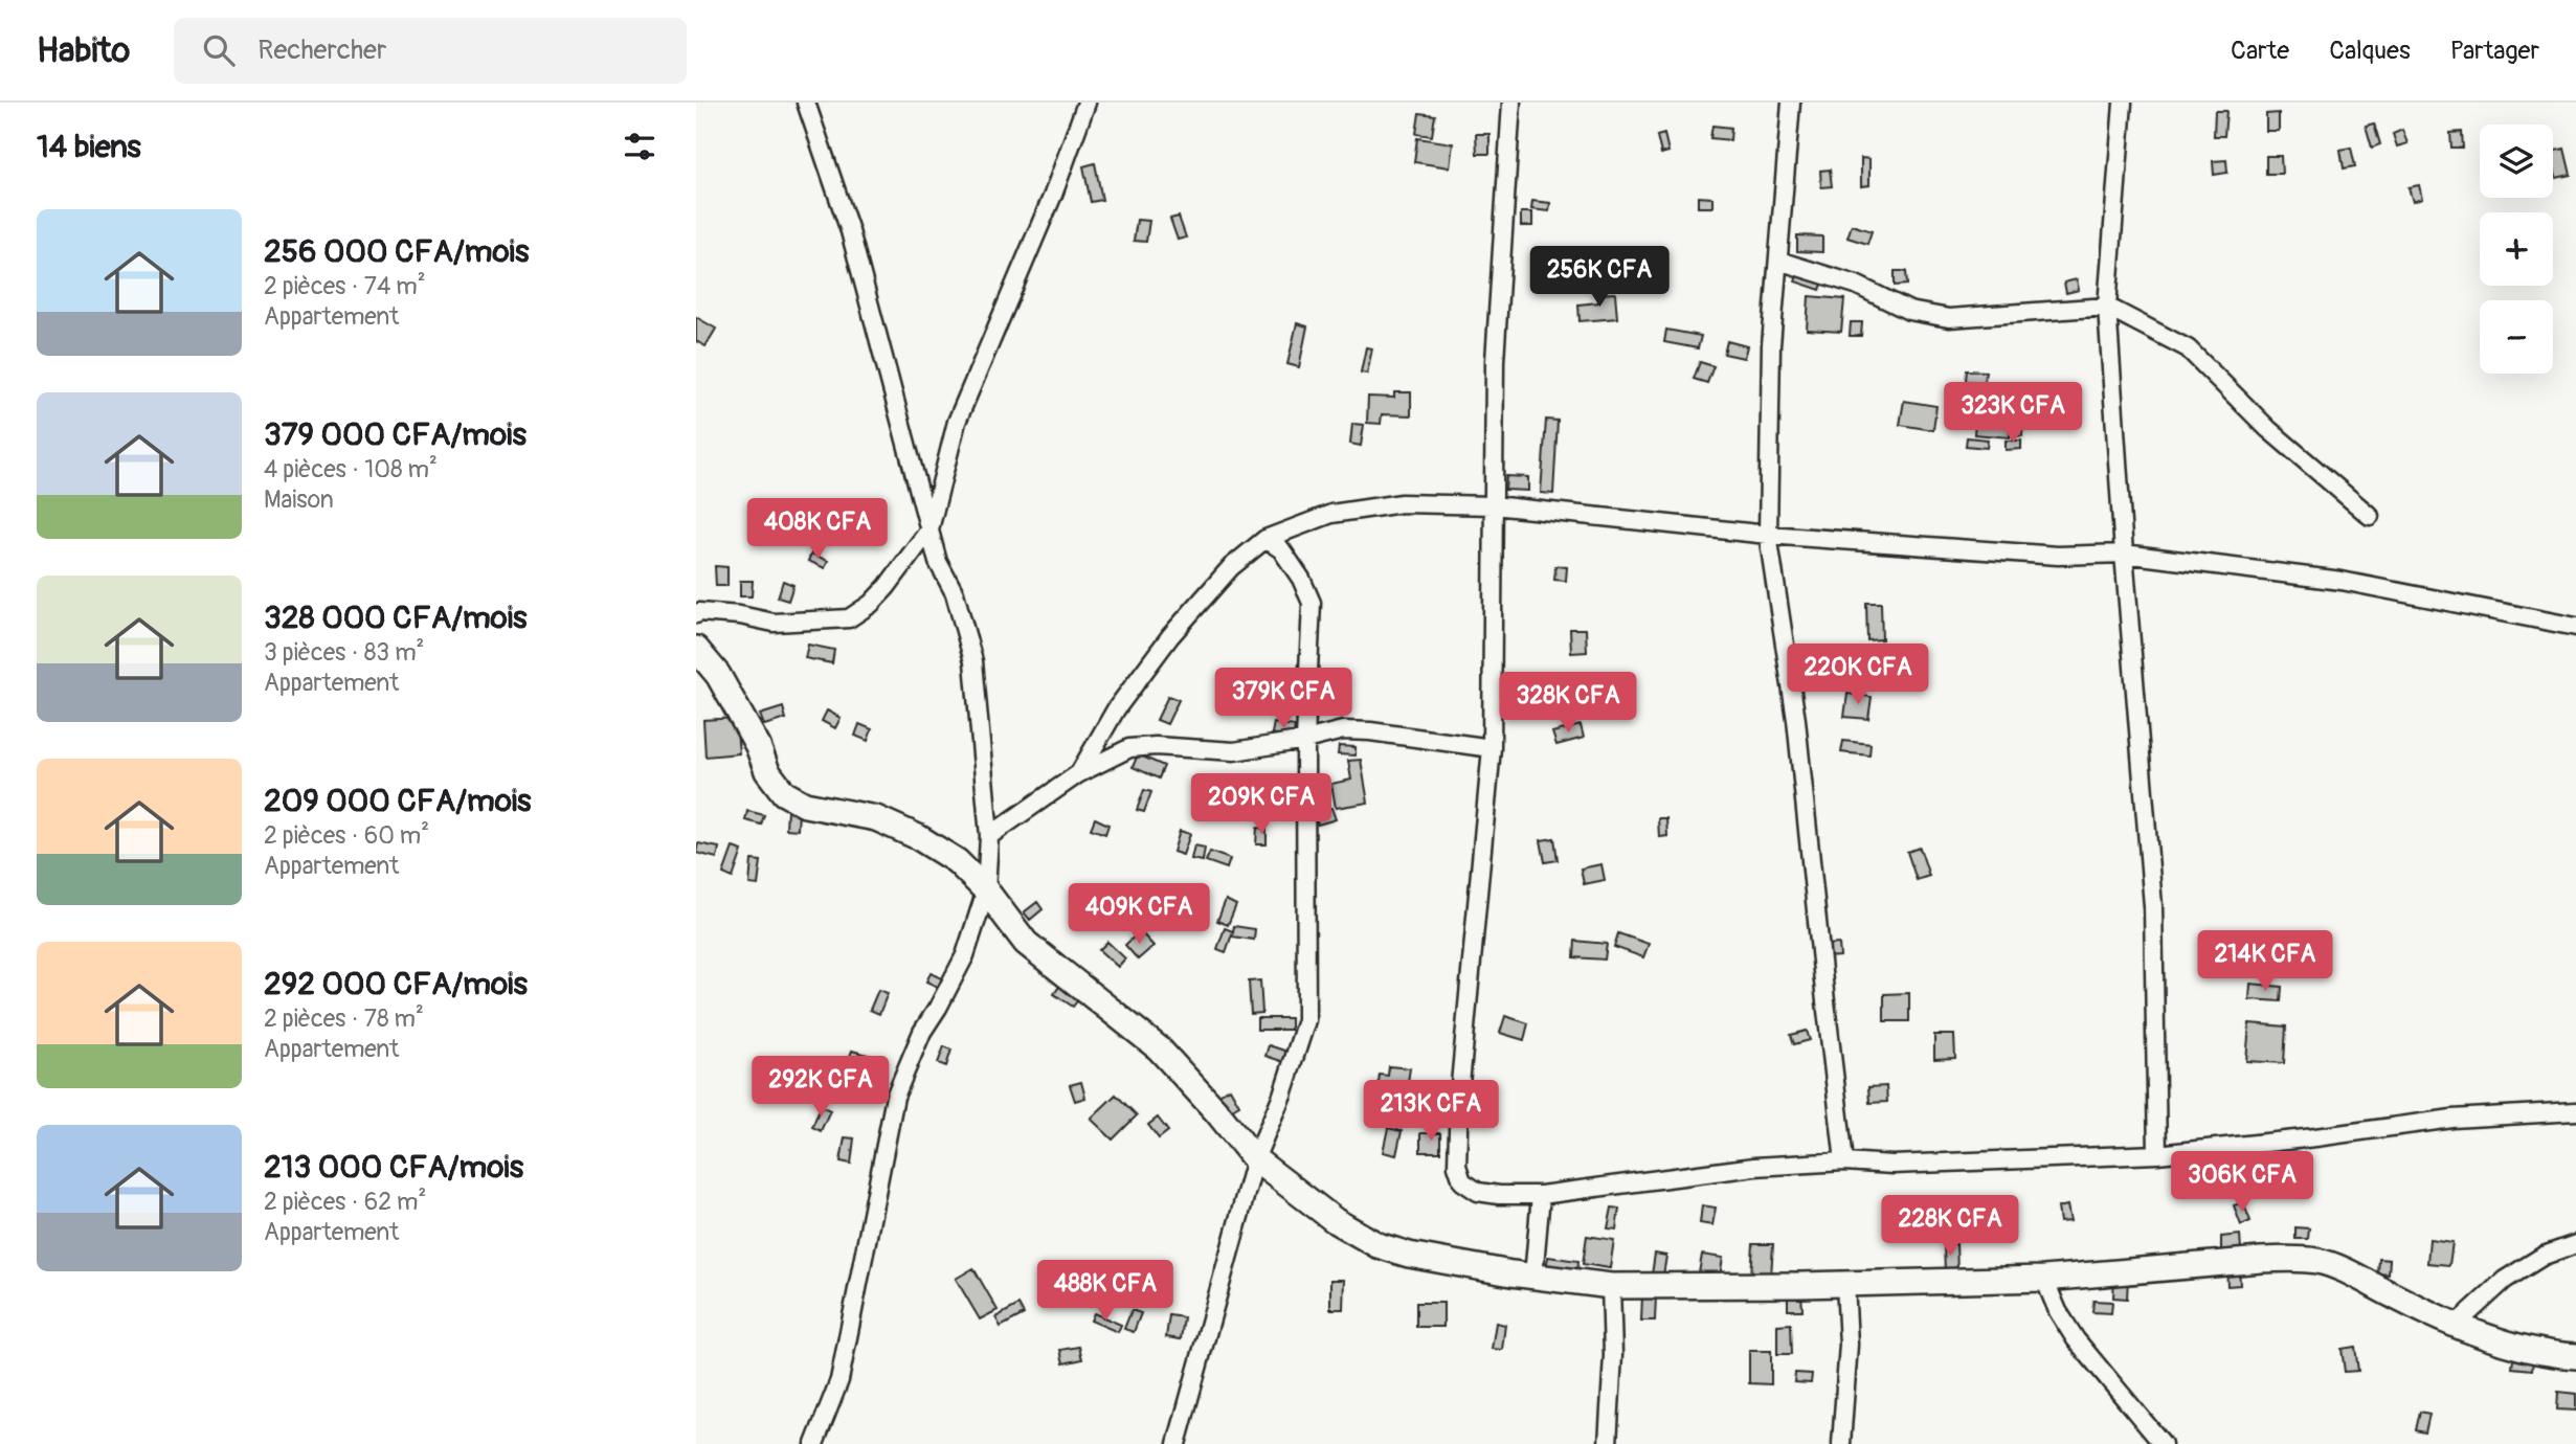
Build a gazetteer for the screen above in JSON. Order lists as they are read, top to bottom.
{
  "page": {
    "header": "Habito",
    "search": "Rechercher",
    "nav": ["Carte", "Calques", "Partager"],
    "heading": "14 biens",
    "map_buttons": ["+", "−"],
    "list": [
      {
        "name": "256 000 CFA/mois",
        "note": "2 pièces · 74 m² · Appartement"
      },
      {
        "name": "379 000 CFA/mois",
        "note": "4 pièces · 108 m² · Maison"
      },
      {
        "name": "328 000 CFA/mois",
        "note": "3 pièces · 83 m² · Appartement"
      },
      {
        "name": "209 000 CFA/mois",
        "note": "2 pièces · 60 m² · Appartement"
      },
      {
        "name": "292 000 CFA/mois",
        "note": "2 pièces · 78 m² · Appartement"
      },
      {
        "name": "213 000 CFA/mois",
        "note": "2 pièces · 62 m² · Appartement"
      }
    ],
    "price": [
      "256K CFA",
      "323K CFA",
      "408K CFA",
      "220K CFA",
      "379K CFA",
      "328K CFA",
      "209K CFA",
      "409K CFA",
      "214K CFA",
      "292K CFA",
      "213K CFA",
      "306K CFA",
      "228K CFA",
      "488K CFA"
    ]
  }
}
